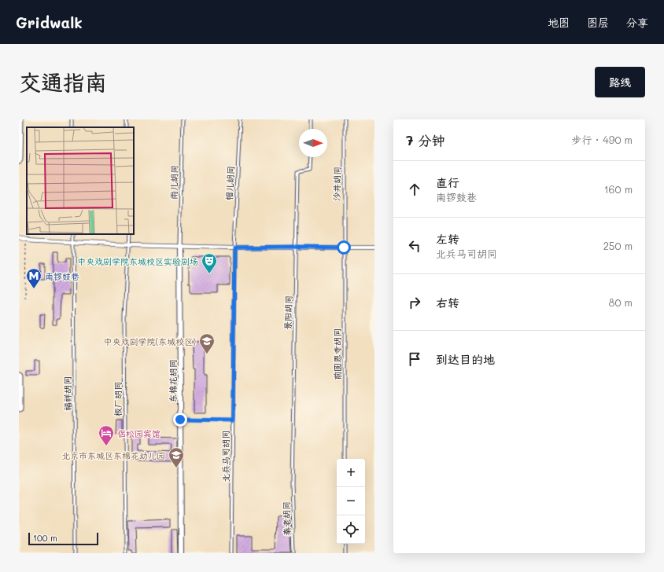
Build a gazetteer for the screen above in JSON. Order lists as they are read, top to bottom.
{
  "streets": {
    "street": ["东棉花胡同"],
    "lane": [
      "雨儿胡同",
      "帽儿胡同",
      "沙井胡同",
      "景阳胡同",
      "前圆恩寺胡同",
      "福祥胡同",
      "板厂胡同",
      "北兵马司胡同",
      "秦老胡同"
    ]
  },
  "crossings": [
    ["雨儿胡同", "东棉花胡同"],
    ["帽儿胡同", "北兵马司胡同"],
    ["沙井胡同", "前圆恩寺胡同"],
    ["景阳胡同", "秦老胡同"]
  ],
  "places": {
    "theatre": ["中央戏剧学院东城校区实验剧场"],
    "metro station": ["南锣鼓巷"],
    "school or university": ["中央戏剧学院(东城校区)", "北京市东城区东棉花幼儿园"],
    "hotel": ["侣松园宾馆"]
  },
  "scale_bar": "100 m",
  "north": "right",
  "page": {
    "header": "Gridwalk",
    "nav": ["地图", "图层", "分享"],
    "buttons": "路线",
    "title": "交通指南",
    "heading": ["7 分钟", "步行 · 490 m"],
    "list": [
      ["直行", "南锣鼓巷", "160 m"],
      ["左转", "北兵马司胡同", "250 m"],
      ["右转", "80 m"],
      "到达目的地"
    ],
    "map_buttons": ["+", "−"],
    "scale": "100 m"
  }
}
